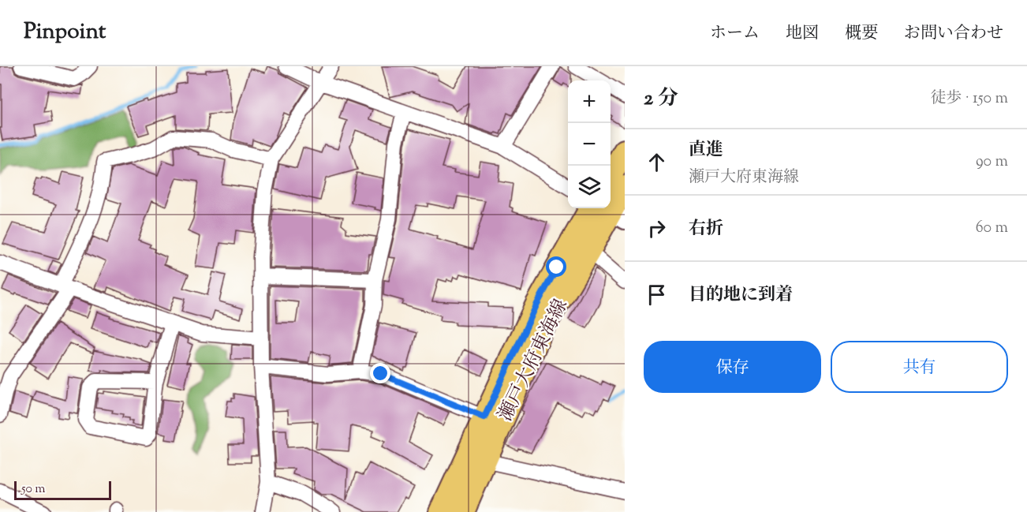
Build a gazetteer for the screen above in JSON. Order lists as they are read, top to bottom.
{
  "streets": {
    "main road": ["瀬戸大府東海線"]
  },
  "scale_bar": "50 m",
  "page": {
    "header": "Pinpoint",
    "nav": [
      "ホーム",
      "地図",
      "概要",
      "お問い合わせ"
    ],
    "heading": ["2 分", "徒歩 · 150 m"],
    "map_buttons": ["+", "−"],
    "list": [
      ["直進", "瀬戸大府東海線", "90 m"],
      ["右折", "60 m"],
      "目的地に到着"
    ],
    "buttons": ["保存", "共有"],
    "scale": "50 m"
  }
}
